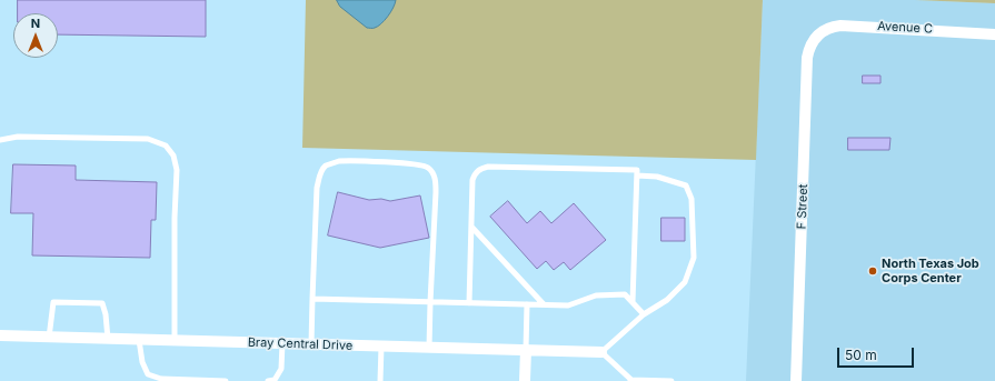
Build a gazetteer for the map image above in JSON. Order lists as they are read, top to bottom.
{
  "streets": {
    "street": ["Avenue C", "F Street", "Bray Central Drive"]
  },
  "crossings": [
    ["Avenue C", "F Street"]
  ],
  "places": ["North Texas Job Corps Center"],
  "scale_bar": "50 m",
  "north": "top"
}
